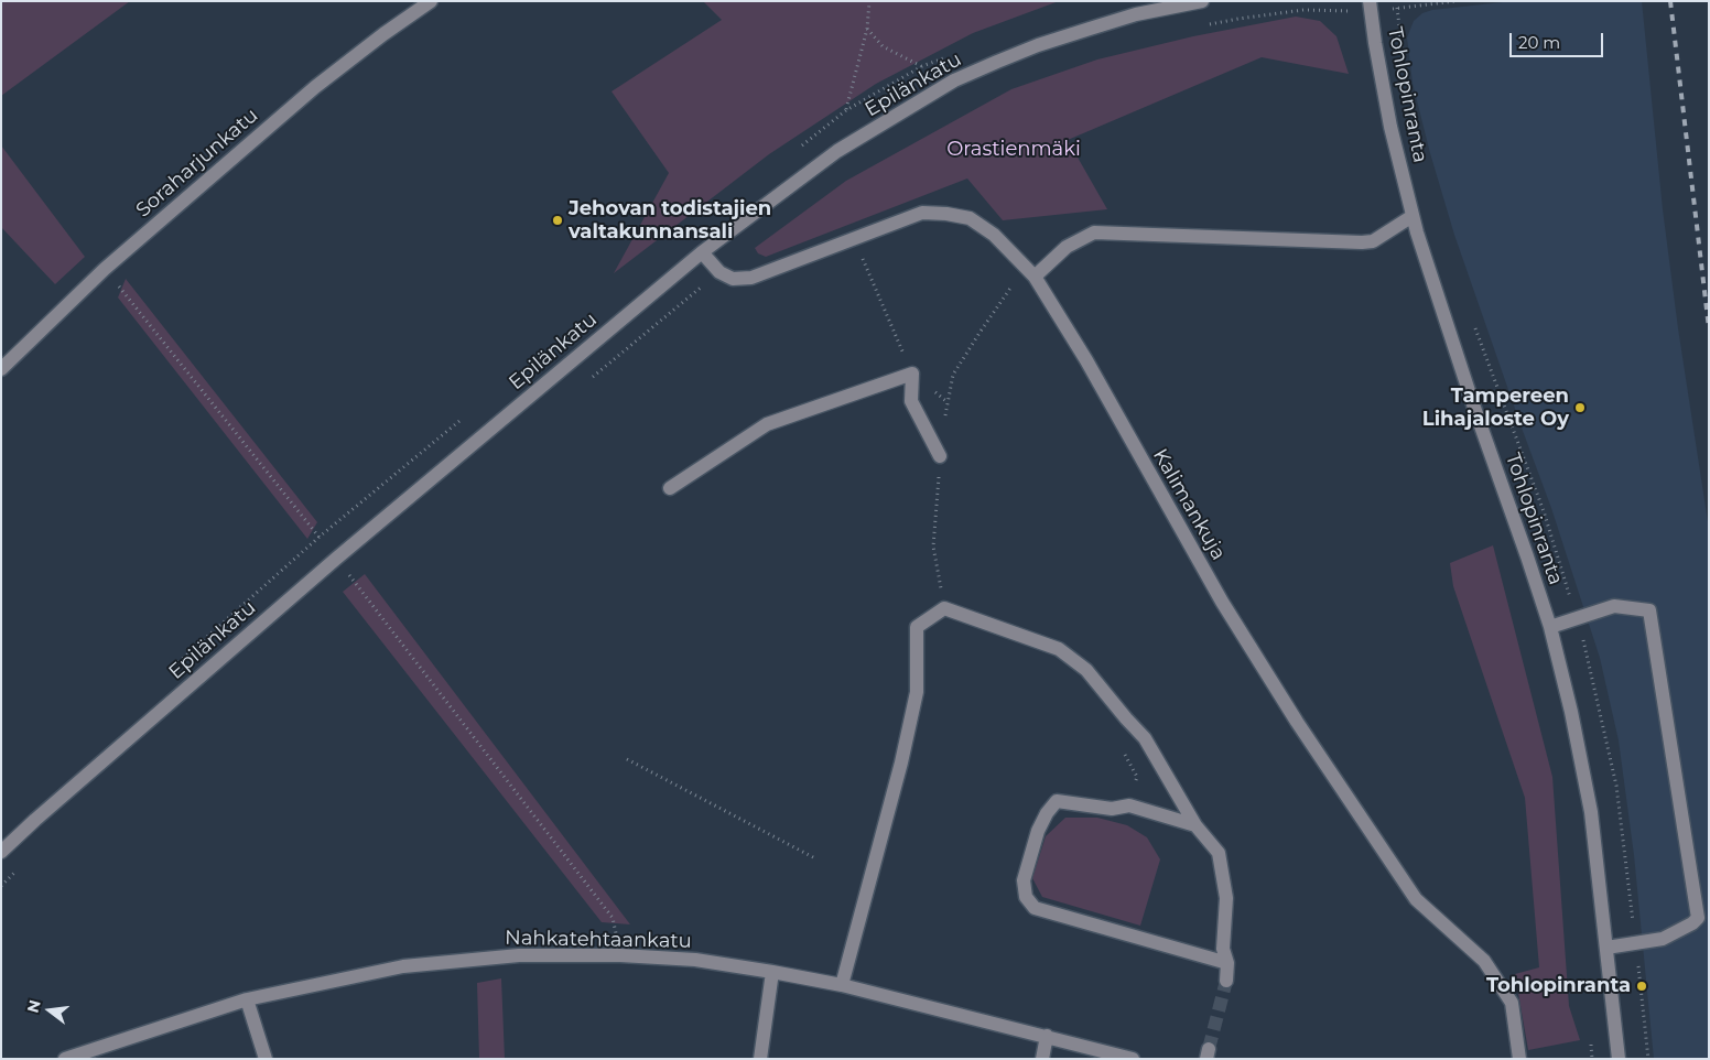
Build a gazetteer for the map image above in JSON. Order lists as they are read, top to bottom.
{
  "streets": {
    "street": [
      "Epilänkatu",
      "Tohlopinranta",
      "Soraharjunkatu",
      "Kalimankuja",
      "Nahkatehtaankatu"
    ]
  },
  "parks": ["Orastienmäki"],
  "places": ["Jehovan todistajien valtakunnansali", "Tampereen Lihajaloste Oy", "Tohlopinranta"],
  "scale_bar": "20 m",
  "north": "left"
}
